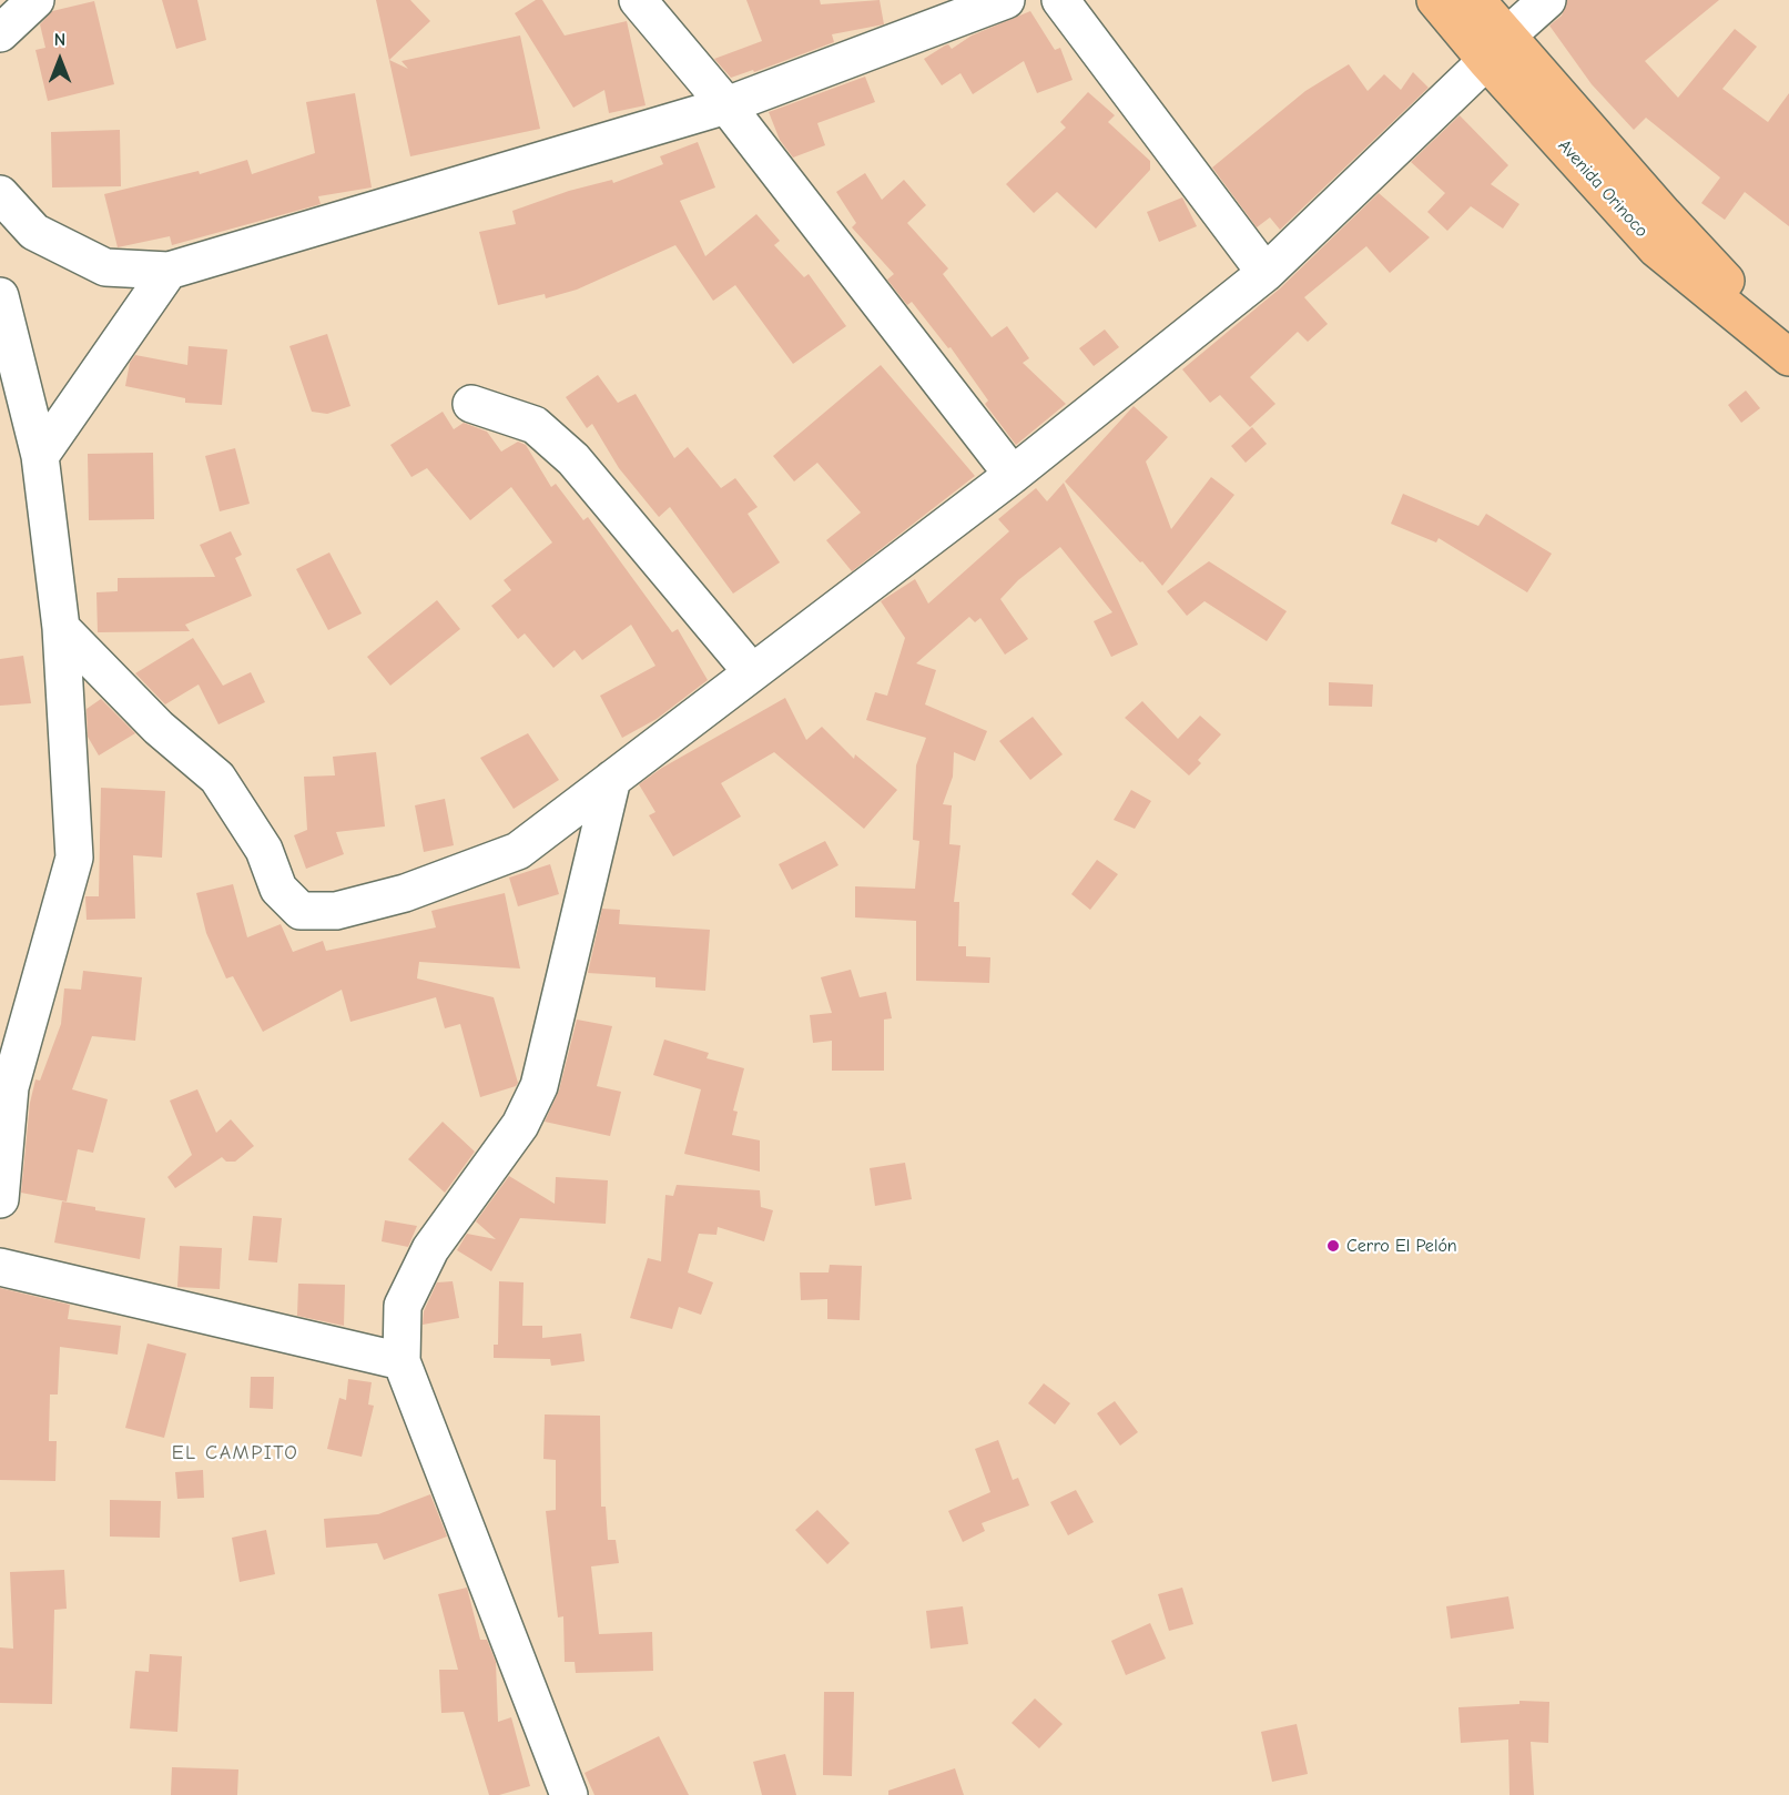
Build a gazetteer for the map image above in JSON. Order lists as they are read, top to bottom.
{
  "streets": {
    "main road": ["Avenida Orinoco"]
  },
  "districts": ["EL CAMPITO"],
  "places": ["Cerro El Pelón"],
  "north": "top"
}
